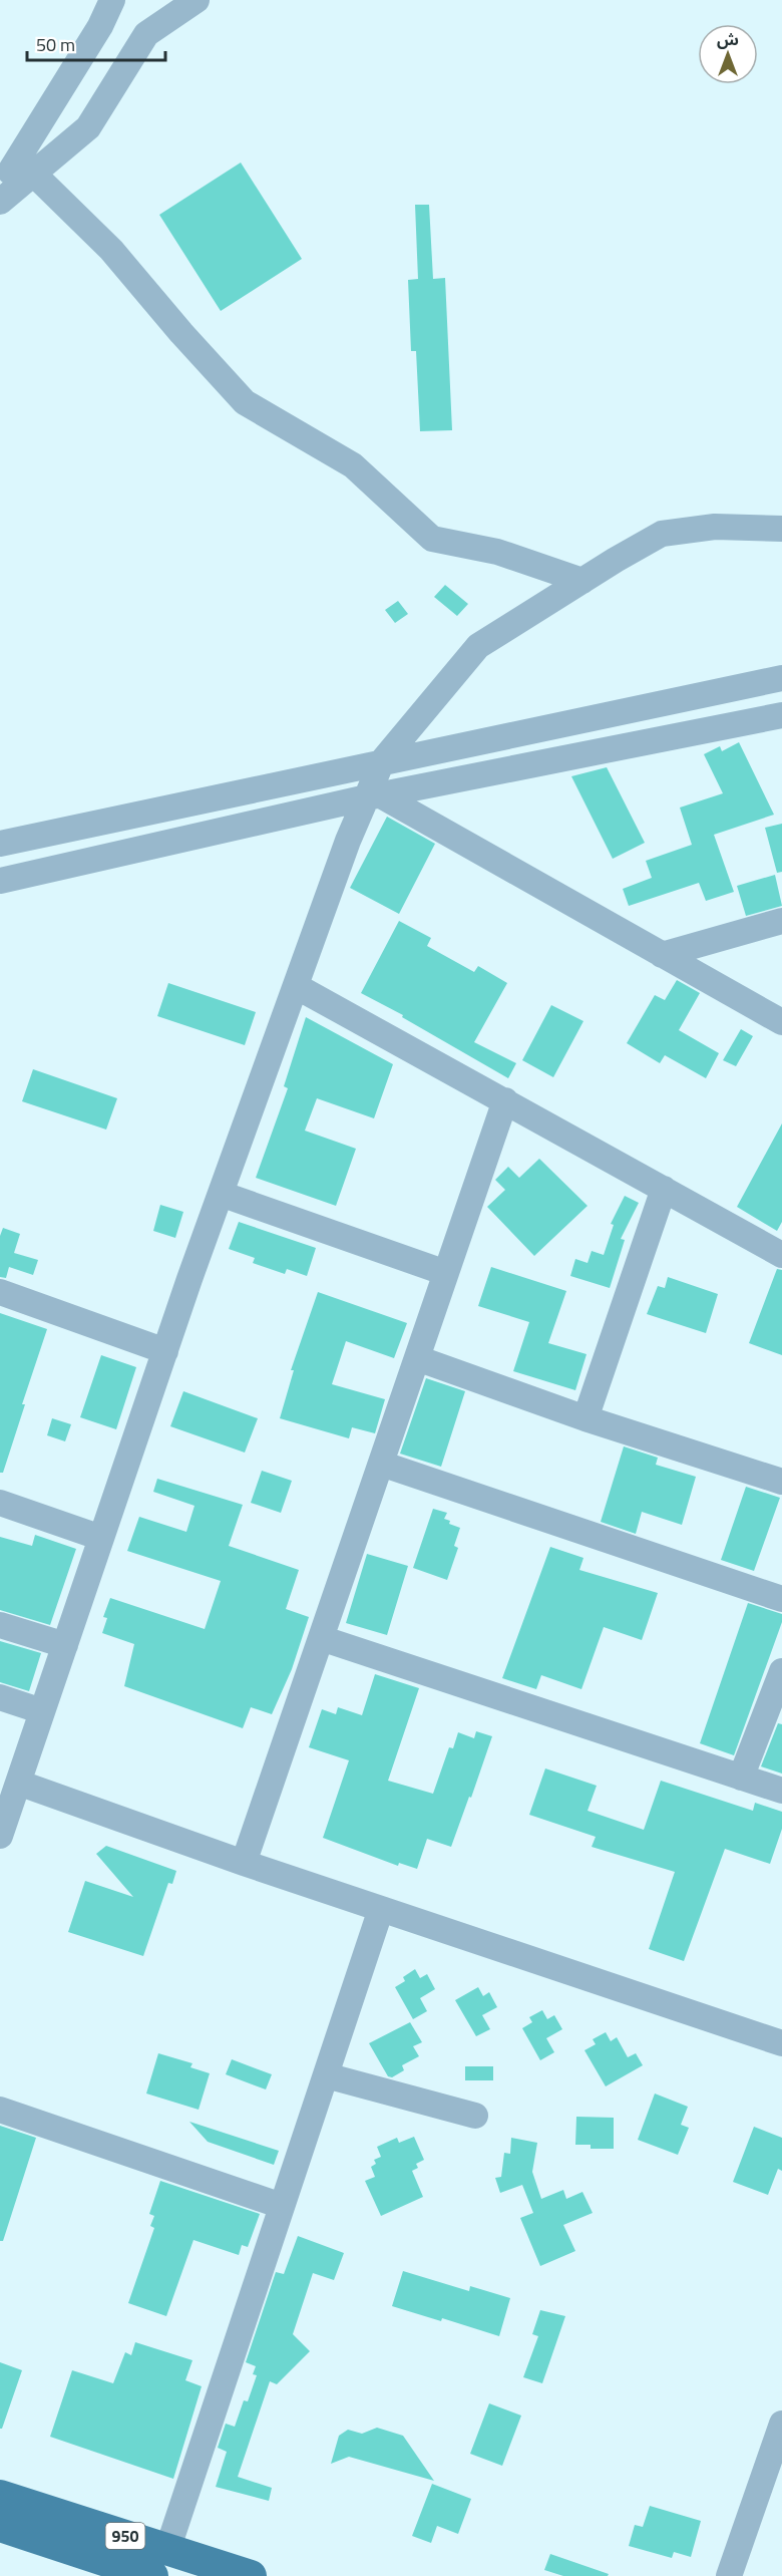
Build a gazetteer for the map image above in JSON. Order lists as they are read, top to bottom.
{
  "streets": {
    "main road": ["950"]
  },
  "scale_bar": "50 m",
  "north": "top"
}
